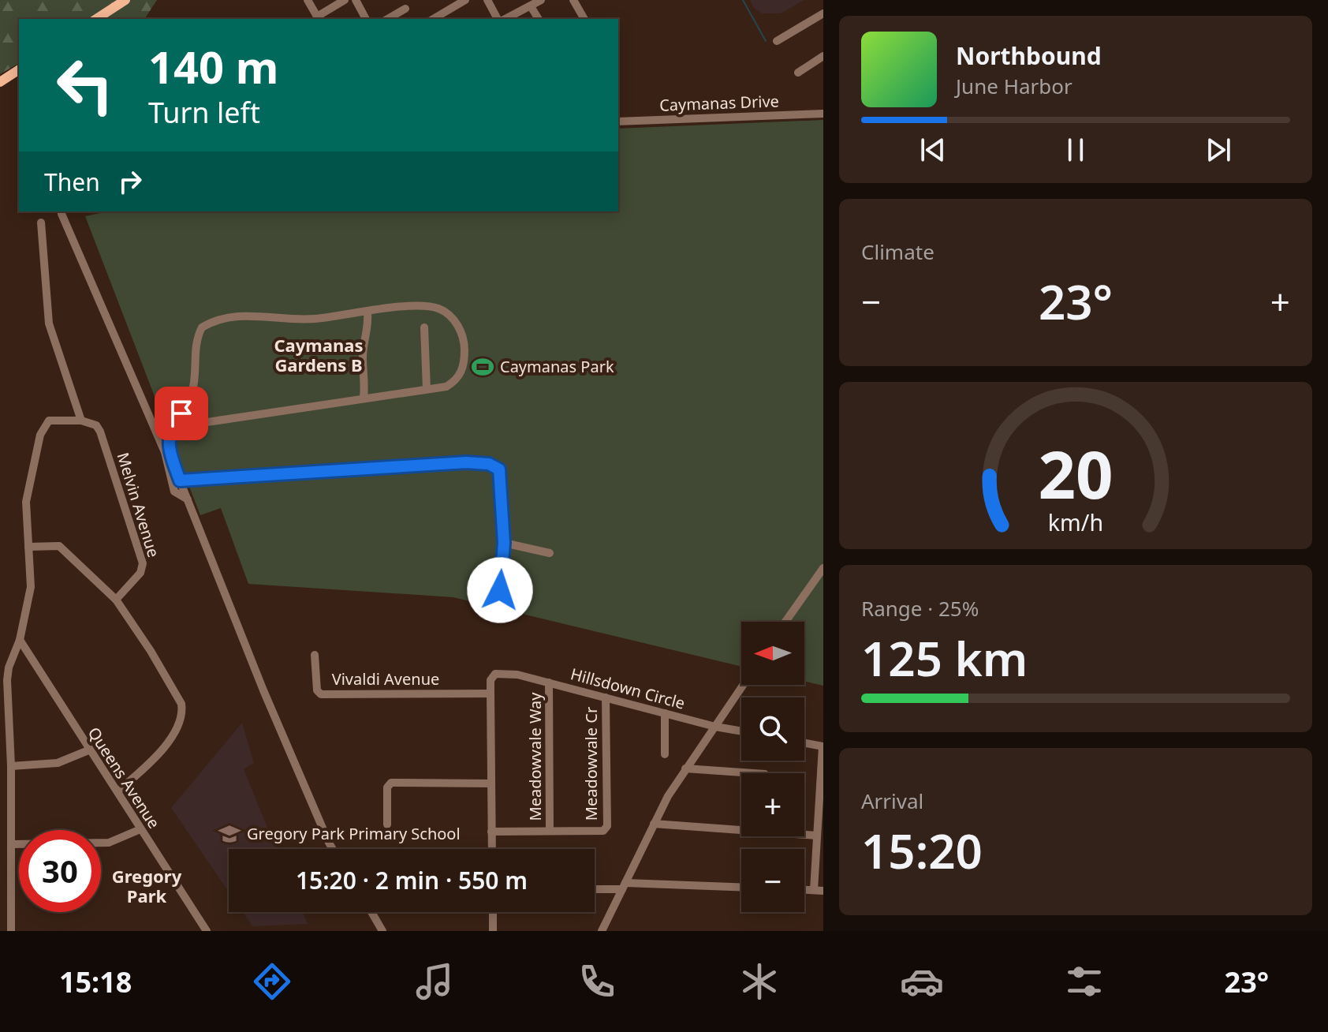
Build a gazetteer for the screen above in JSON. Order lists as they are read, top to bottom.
{
  "streets": {
    "street": [
      "Caymanas Drive",
      "Melvin Avenue",
      "Vivaldi Avenue",
      "Hillsdown Circle",
      "Meadowvale Way",
      "Meadowvale Cr",
      "Queens Avenue"
    ]
  },
  "crossings": [
    ["Vivaldi Avenue", "Hillsdown Circle"],
    ["Hillsdown Circle", "Meadowvale Way"],
    ["Hillsdown Circle", "Meadowvale Cr"],
    ["Meadowvale Way", "Meadowvale Cr"]
  ],
  "districts": ["Caymanas Gardens B", "Gregory Park"],
  "places": {
    "sports": ["Caymanas Park"],
    "school or university": ["Gregory Park Primary School"]
  },
  "north": "left",
  "page": {
    "turn": ["140 m", "Turn left"],
    "song": ["Northbound", "June Harbor"],
    "then": "Then",
    "tile": [
      "Climate",
      ["Range · 25%", "125 km"],
      ["Arrival", "15:20"]
    ],
    "heat": ["−", "23°", "+"],
    "map_buttons": ["+", "−"],
    "limit": "30",
    "trip": "15:20 · 2 min · 550 m",
    "tabs": ["15:18", "23°"],
    "gauge": ["20", "km/h"]
  }
}
